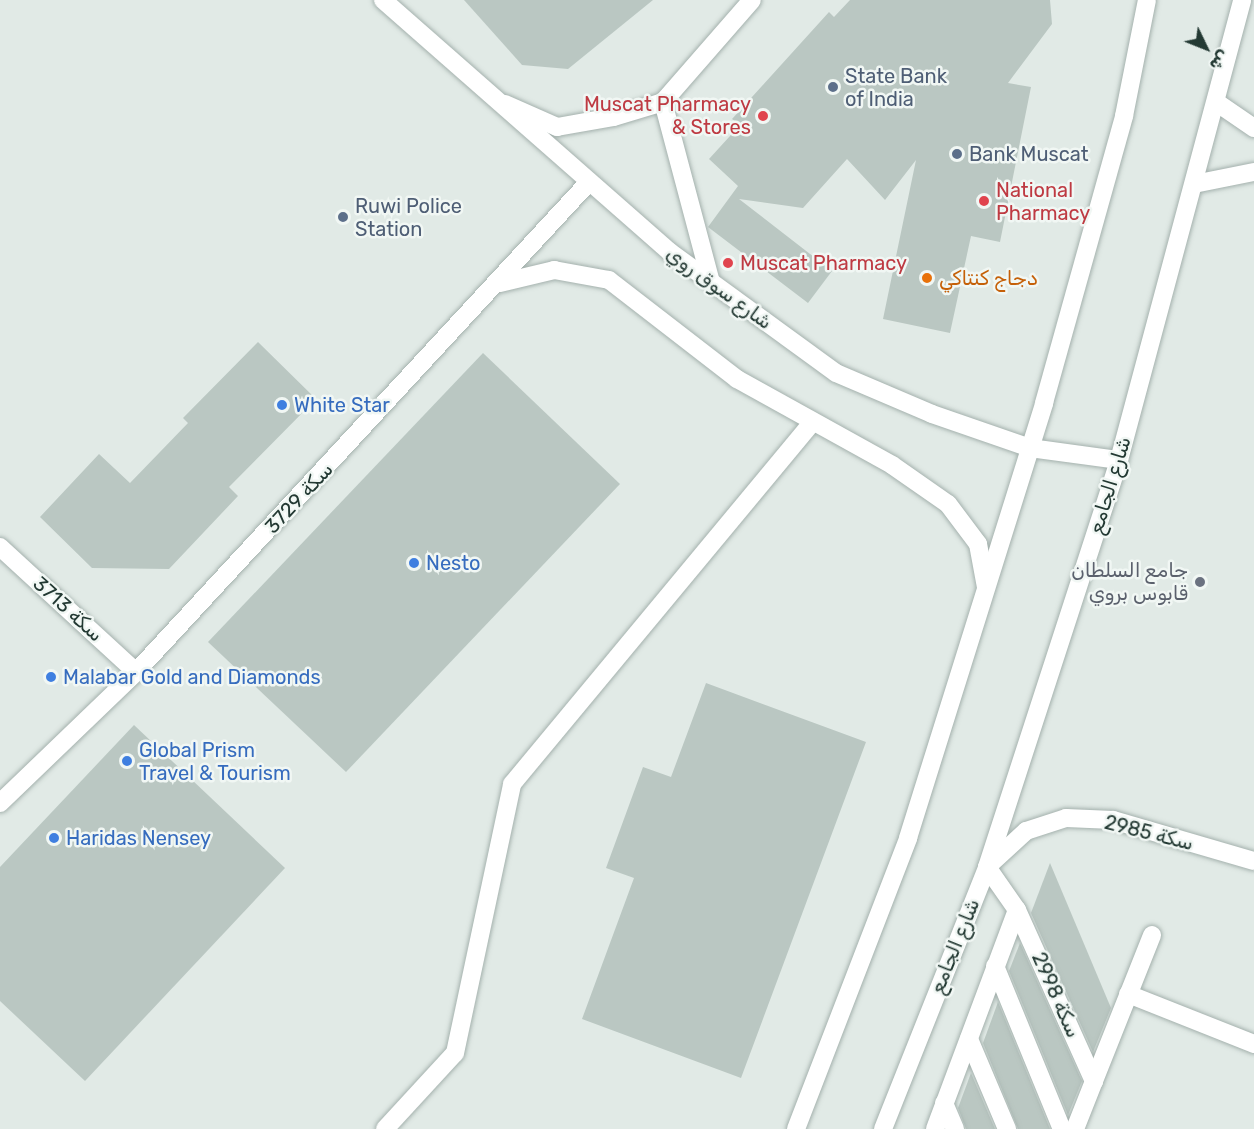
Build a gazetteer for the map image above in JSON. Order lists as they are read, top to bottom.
{
  "streets": {
    "street": [
      "شارع سوق روي",
      "شارع الجامع",
      "سكة 3729",
      "سكة 3713",
      "سكة 2985",
      "سكة 2998"
    ]
  },
  "crossings": [
    ["شارع سوق روي", "شارع الجامع"],
    ["شارع سوق روي", "سكة 3729"],
    ["شارع الجامع", "سكة 2985"],
    ["شارع الجامع", "سكة 2998"],
    ["سكة 3729", "سكة 3713"],
    ["سكة 2985", "سكة 2998"]
  ],
  "places": [
    "State Bank of India",
    "Muscat Pharmacy & Stores",
    "Bank Muscat",
    "National Pharmacy",
    "Ruwi Police Station",
    "Muscat Pharmacy",
    "دجاج كنتاكي",
    "White Star",
    "Nesto",
    "جامع السلطان قابوس بروي",
    "Malabar Gold and Diamonds",
    "Global Prism Travel & Tourism",
    "Haridas Nensey"
  ],
  "north": "bottom right"
}
